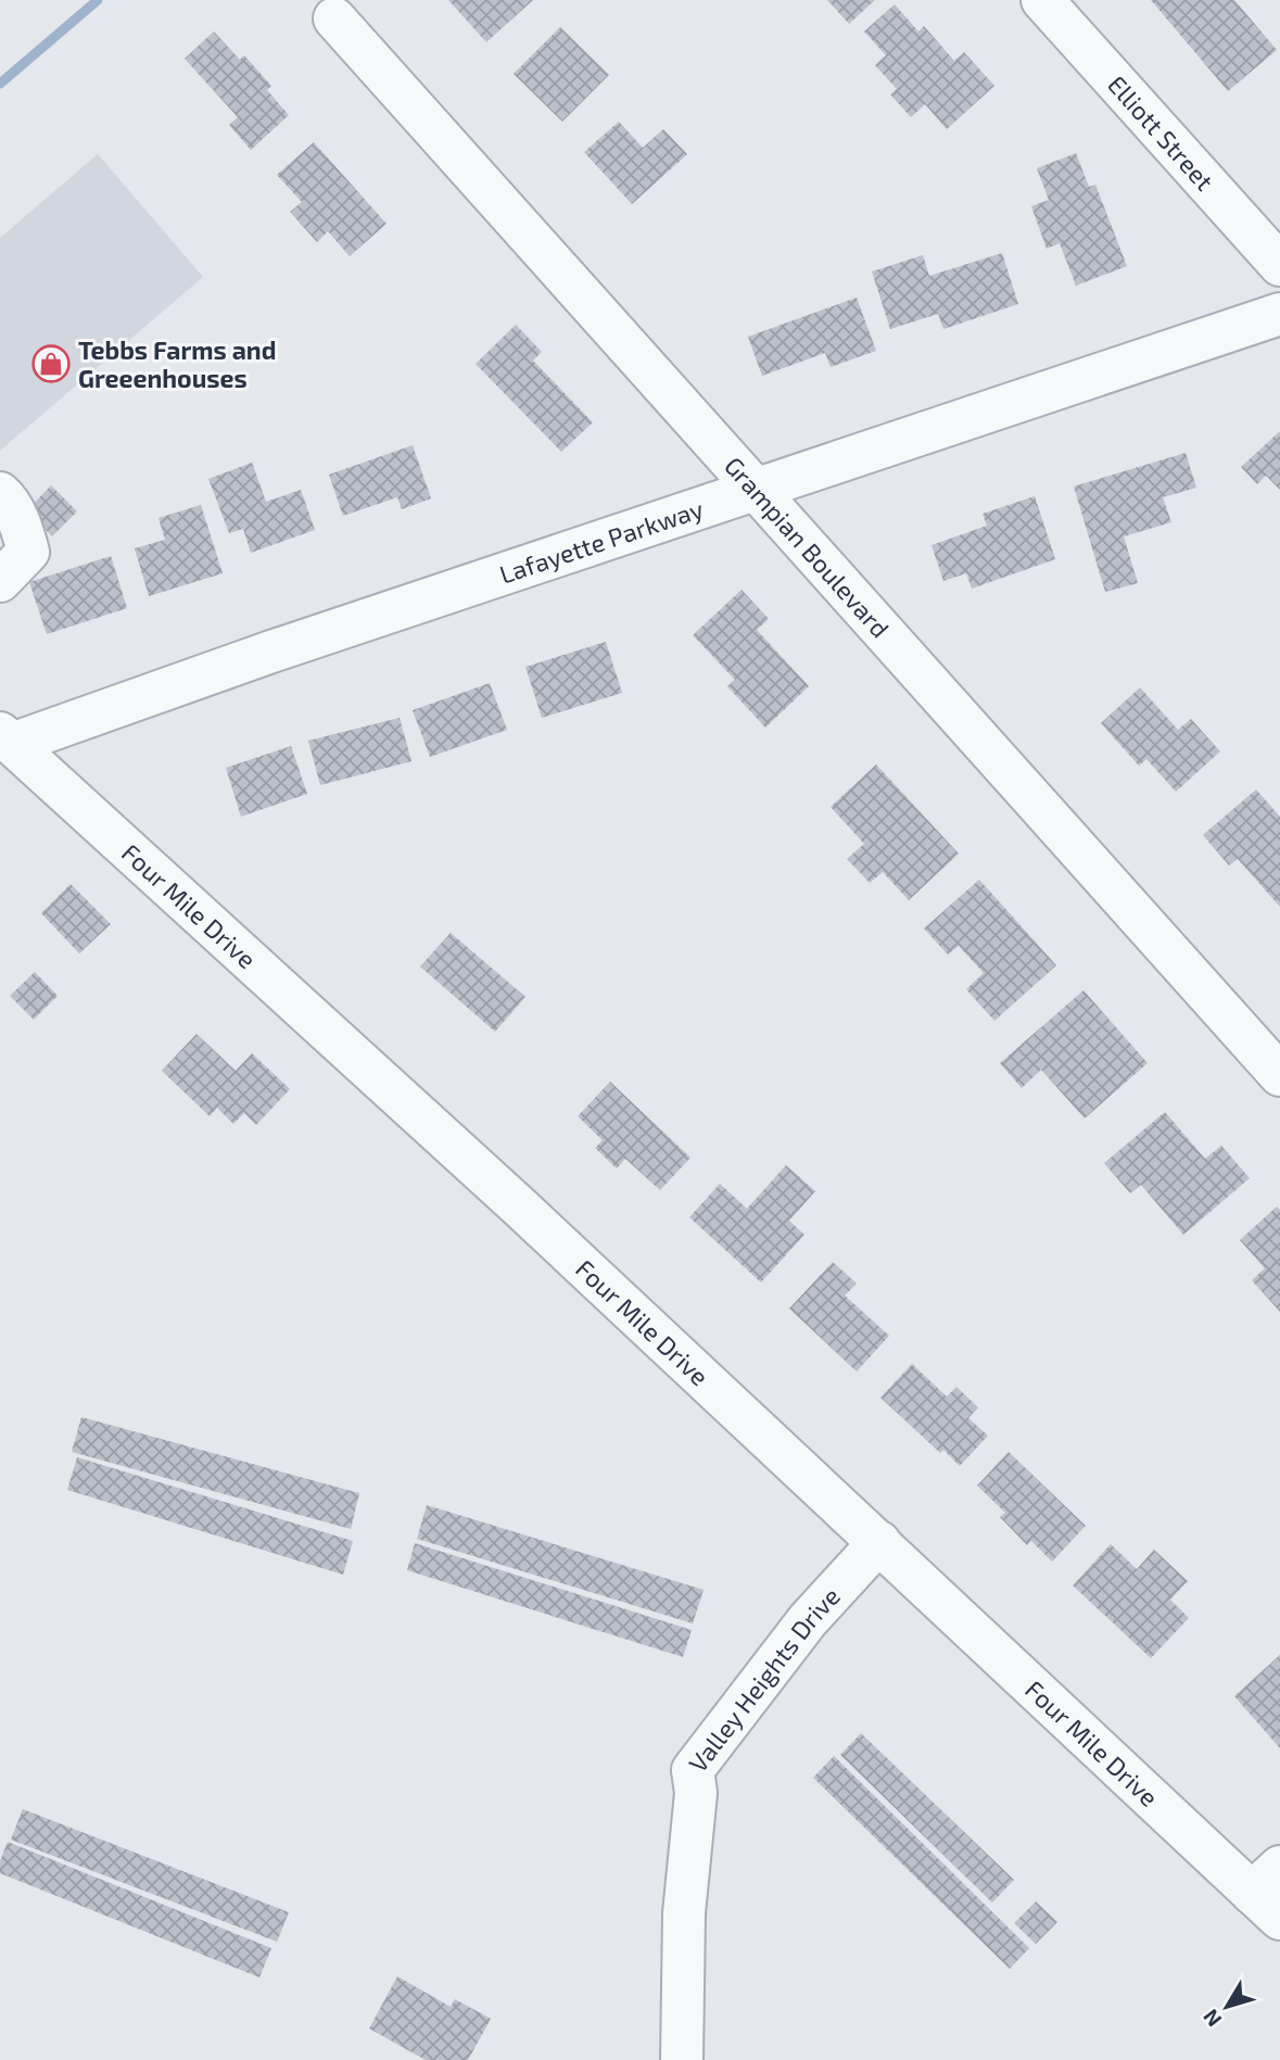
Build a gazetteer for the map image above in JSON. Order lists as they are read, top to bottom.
{
  "streets": {
    "street": [
      "Elliott Street",
      "Lafayette Parkway",
      "Grampian Boulevard",
      "Four Mile Drive",
      "Valley Heights Drive"
    ]
  },
  "crossings": [
    ["Lafayette Parkway", "Grampian Boulevard"],
    ["Lafayette Parkway", "Four Mile Drive"],
    ["Four Mile Drive", "Valley Heights Drive"]
  ],
  "places": {
    "shop": ["Tebbs Farms and Greeenhouses"]
  },
  "north": "bottom left"
}
